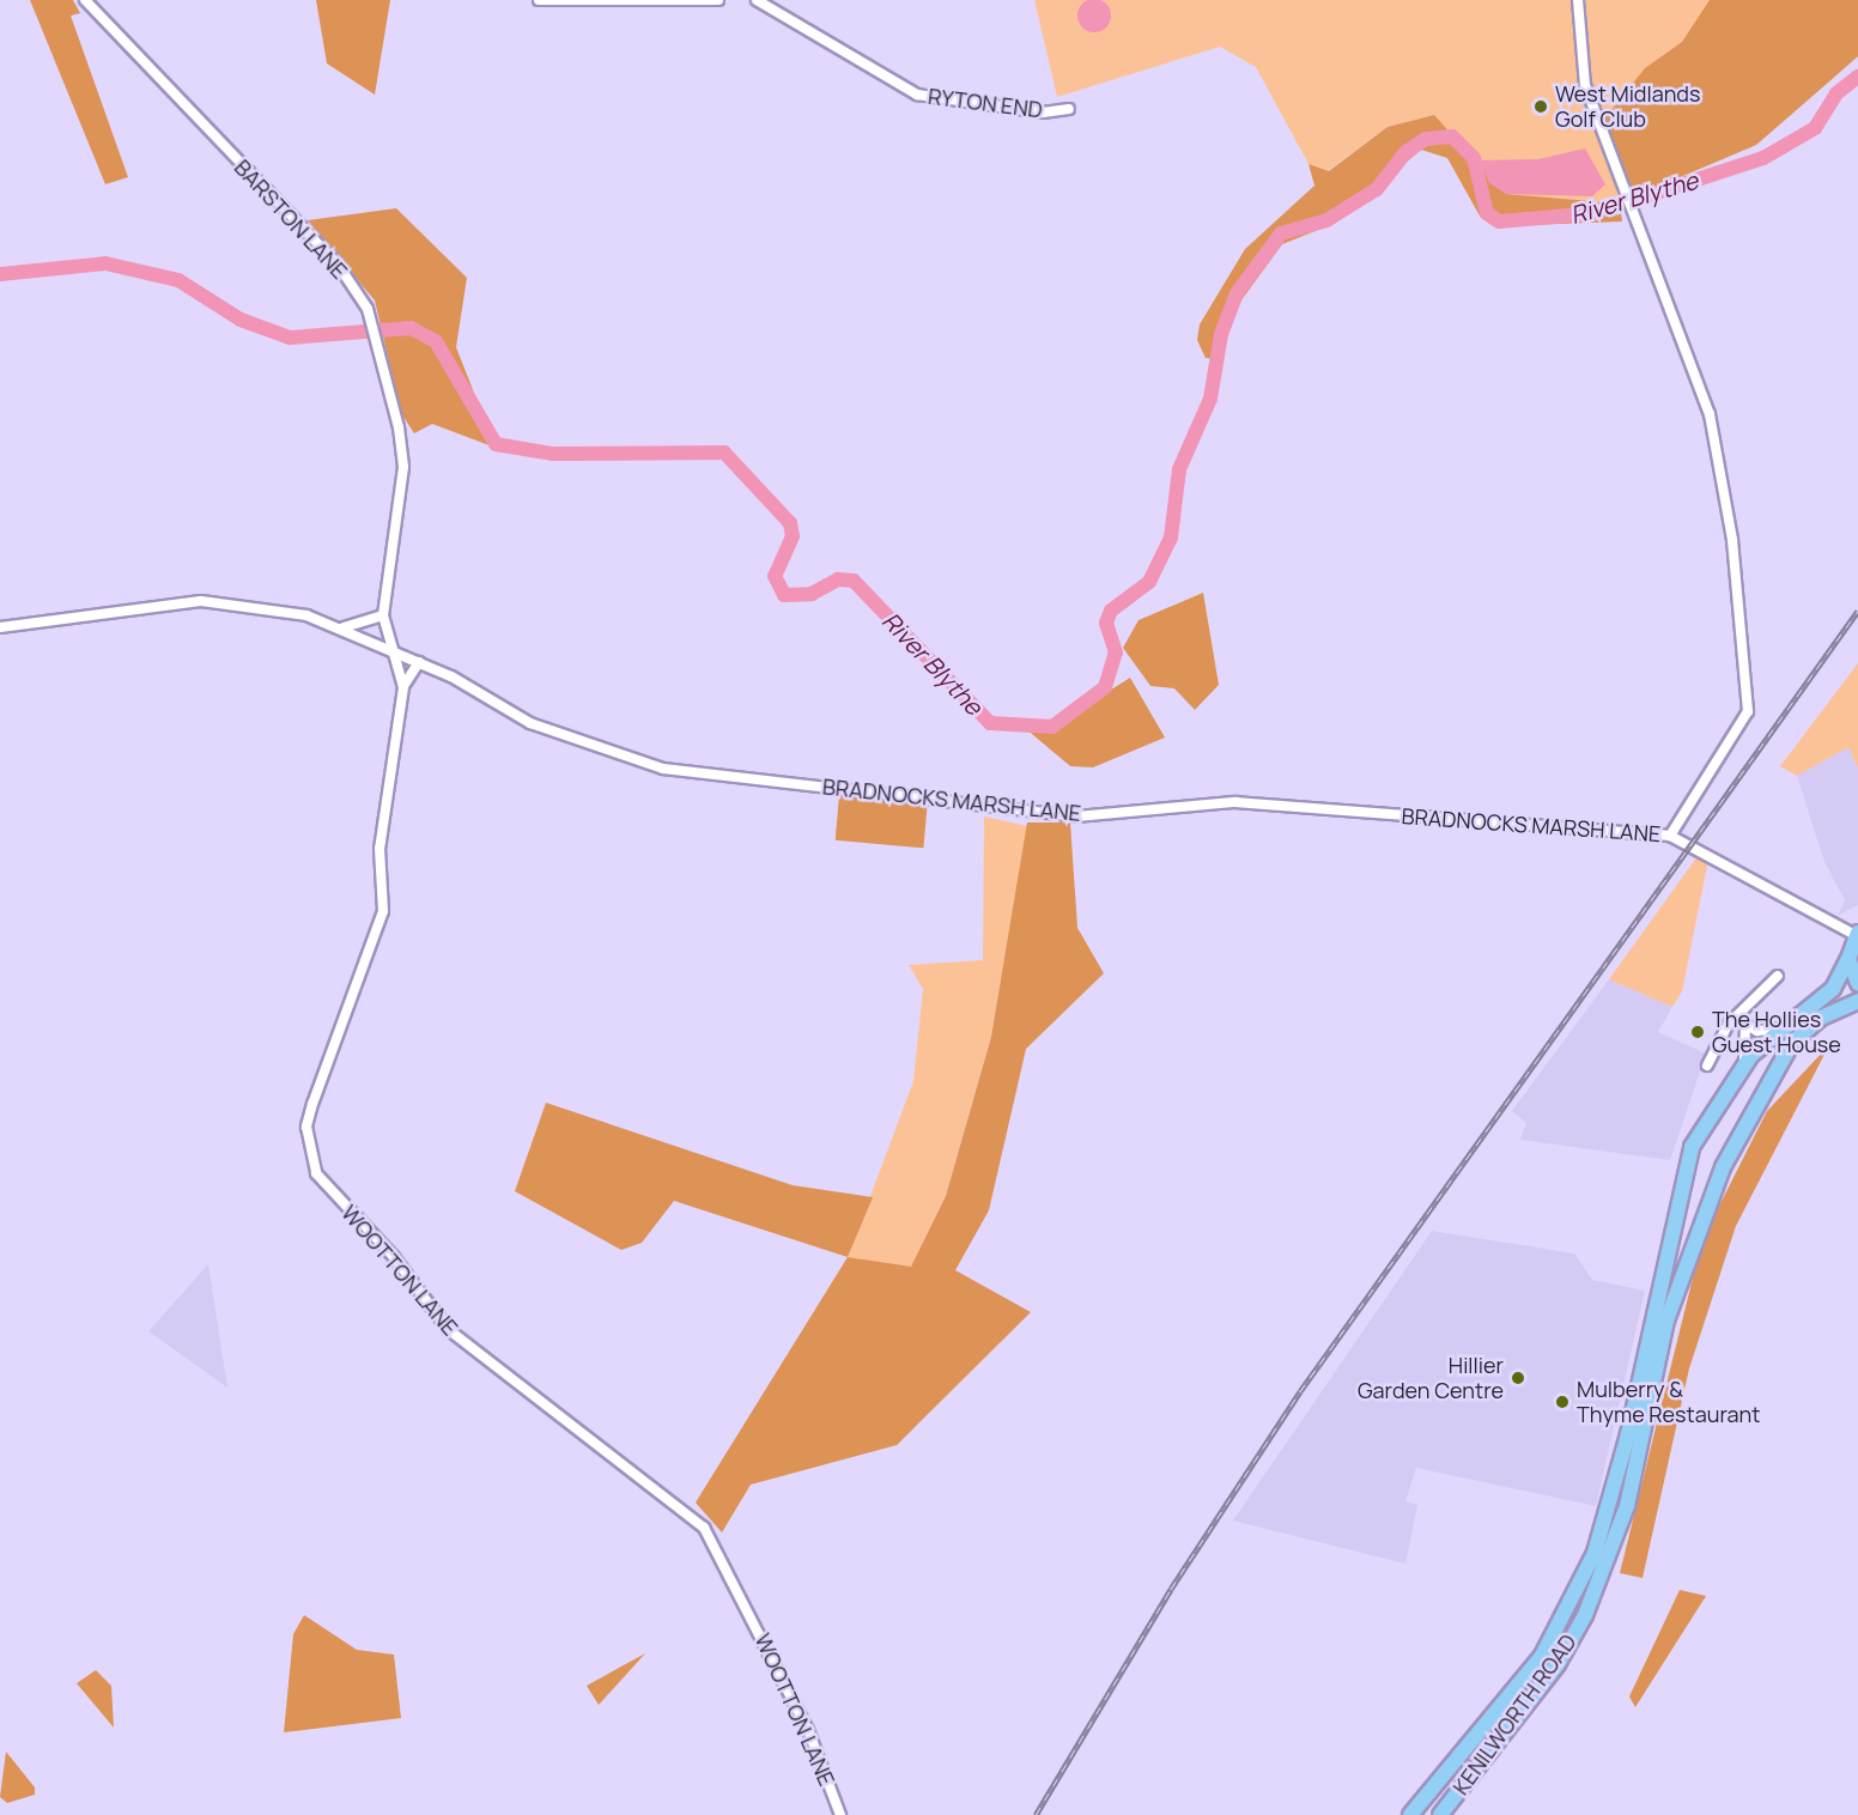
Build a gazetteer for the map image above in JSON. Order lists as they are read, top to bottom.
{
  "streets": {
    "highway": ["KENILWORTH ROAD"],
    "street": [
      "RYTON END",
      "BARSTON LANE",
      "BRADNOCKS MARSH LANE",
      "WOOTTON LANE"
    ]
  },
  "crossings": [
    ["BARSTON LANE", "BRADNOCKS MARSH LANE"],
    ["BARSTON LANE", "WOOTTON LANE"],
    ["BRADNOCKS MARSH LANE", "WOOTTON LANE"],
    ["BRADNOCKS MARSH LANE", "KENILWORTH ROAD"]
  ],
  "water": ["River Blythe"],
  "places": [
    "West Midlands Golf Club",
    "The Hollies Guest House",
    "Hillier Garden Centre",
    "Mulberry & Thyme Restaurant"
  ]
}
